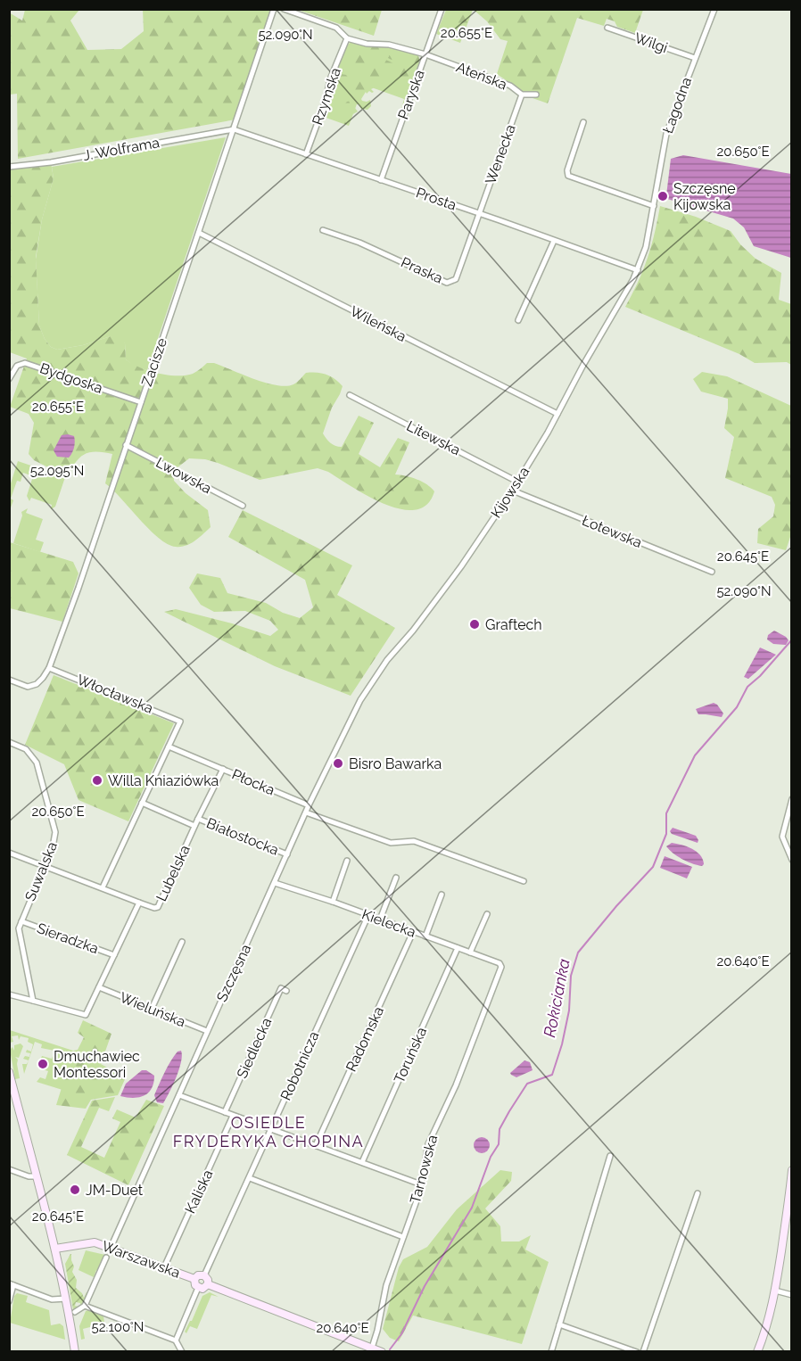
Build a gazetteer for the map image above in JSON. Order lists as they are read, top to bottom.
{
  "streets": {
    "street": [
      "Wilgi",
      "Ateńska",
      "Paryska",
      "Rzymska",
      "Łagodna",
      "J. Wolframa",
      "Wenecka",
      "Prosta",
      "Praska",
      "Wileńska",
      "Zacisze",
      "Bydgoska",
      "Litewska",
      "Lwowska",
      "Kijowska",
      "Łotewska",
      "Włocławska",
      "Płocka",
      "Białostocka",
      "Suwalska",
      "Lubelska",
      "Kielecka",
      "Sieradzka",
      "Szczęsna",
      "Wieluńska",
      "Radomska",
      "Siedlecka",
      "Toruńska",
      "Robotnicza",
      "Tarnowska",
      "Kaliska",
      "Warszawska"
    ]
  },
  "crossings": [
    ["Wilgi", "Łagodna"],
    ["Ateńska", "Paryska"],
    ["Ateńska", "Rzymska"],
    ["Ateńska", "Wenecka"],
    ["Paryska", "Prosta"],
    ["Rzymska", "Prosta"],
    ["Łagodna", "Prosta"],
    ["Łagodna", "Kijowska"],
    ["J. Wolframa", "Prosta"],
    ["J. Wolframa", "Zacisze"],
    ["Wenecka", "Prosta"],
    ["Wenecka", "Praska"],
    ["Prosta", "Praska"],
    ["Prosta", "Zacisze"],
    ["Prosta", "Kijowska"],
    ["Wileńska", "Zacisze"],
    ["Wileńska", "Kijowska"],
    ["Zacisze", "Bydgoska"],
    ["Zacisze", "Lwowska"],
    ["Zacisze", "Włocławska"],
    ["Litewska", "Kijowska"],
    ["Kijowska", "Łotewska"],
    ["Kijowska", "Szczęsna"],
    ["Włocławska", "Płocka"],
    ["Płocka", "Lubelska"],
    ["Płocka", "Szczęsna"],
    ["Białostocka", "Lubelska"],
    ["Białostocka", "Szczęsna"],
    ["Suwalska", "Sieradzka"],
    ["Lubelska", "Sieradzka"],
    ["Lubelska", "Wieluńska"],
    ["Kielecka", "Szczęsna"],
    ["Kielecka", "Radomska"],
    ["Kielecka", "Toruńska"],
    ["Kielecka", "Robotnicza"],
    ["Kielecka", "Tarnowska"],
    ["Szczęsna", "Wieluńska"],
    ["Szczęsna", "Warszawska"],
    ["Robotnicza", "Warszawska"],
    ["Kaliska", "Warszawska"]
  ],
  "districts": ["OSIEDLE FRYDERYKA CHOPINA"],
  "water": ["Rokicianka"],
  "places": [
    "Szczęsne Kijowska",
    "Graftech",
    "Bisro Bawarka",
    "Willa Kniaziówka",
    "Dmuchawiec Montessori",
    "JM-Duet"
  ],
  "coordinates": [
    "20.655°E",
    "52.090°N",
    "20.650°E",
    "52.095°N",
    "20.645°E",
    "20.640°E",
    "52.100°N"
  ]
}
